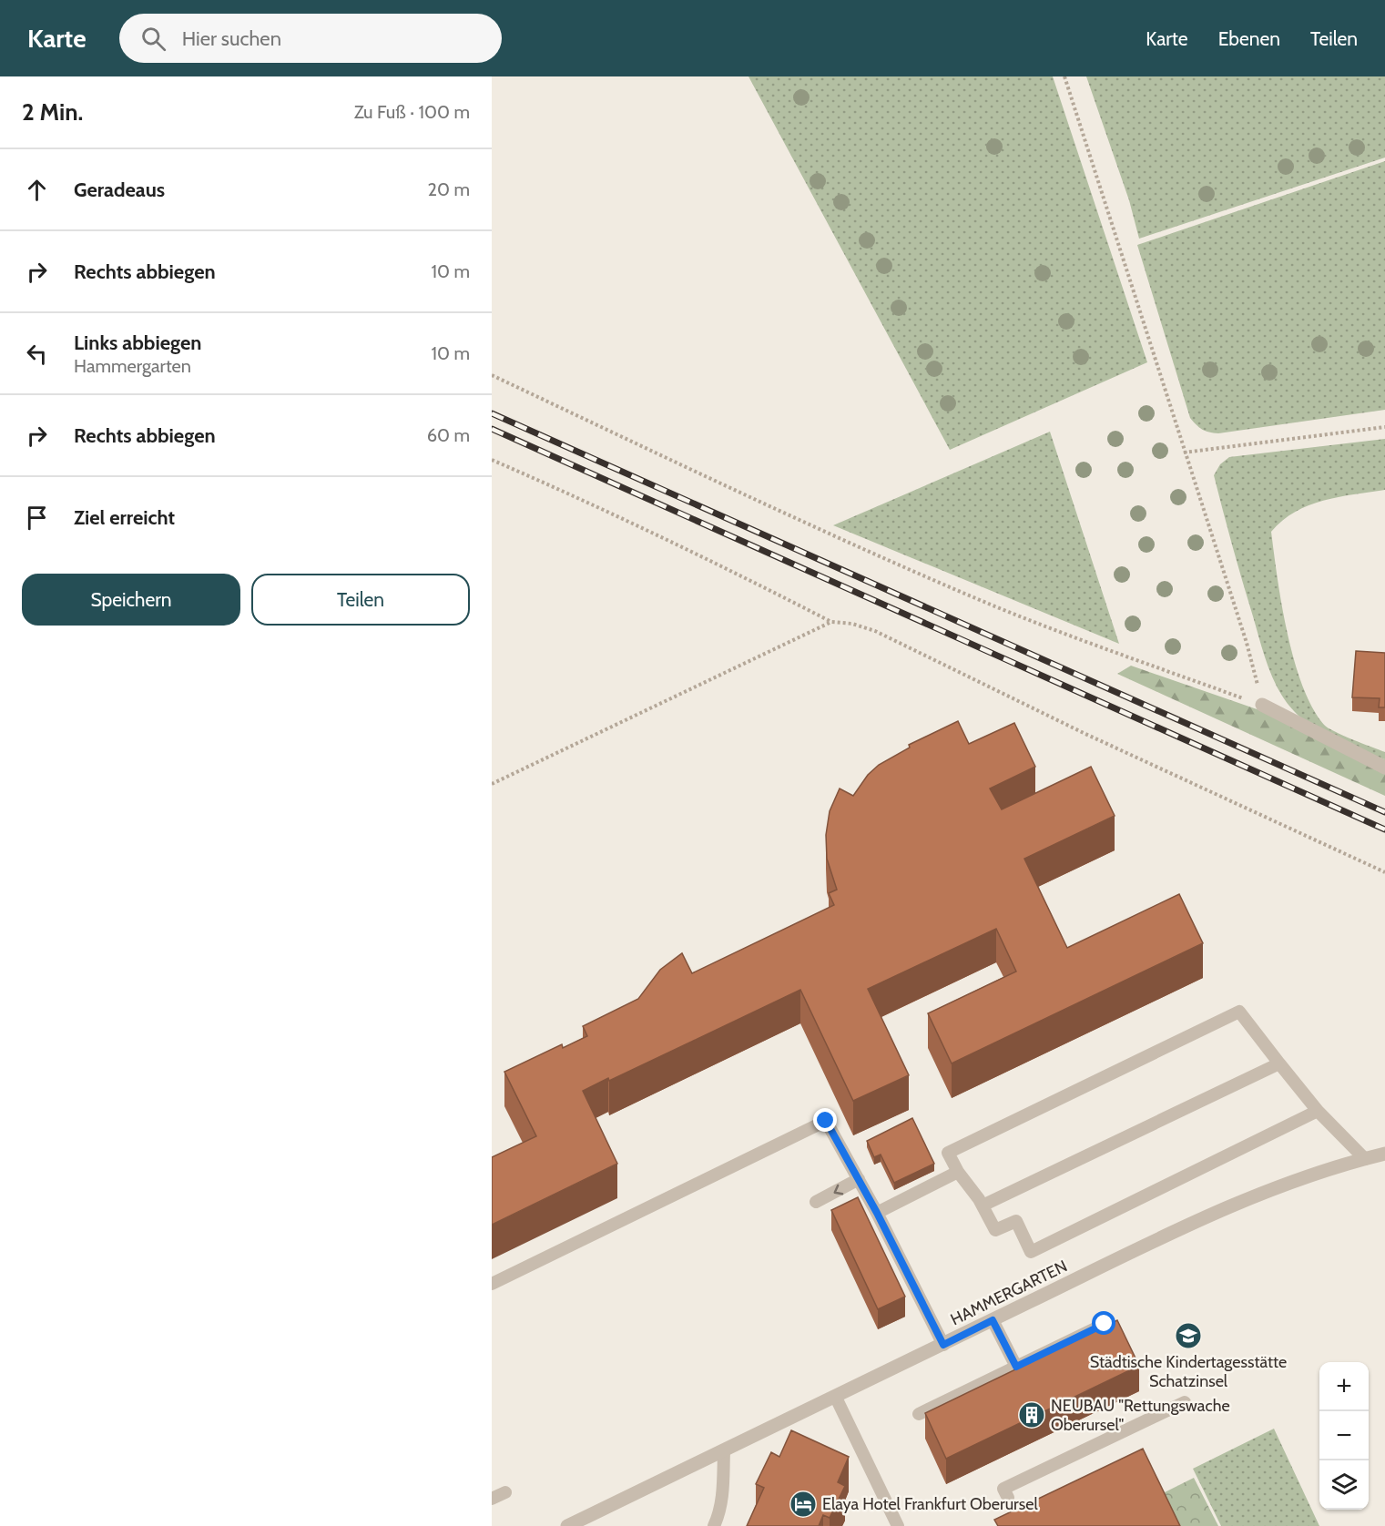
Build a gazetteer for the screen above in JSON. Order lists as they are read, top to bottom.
{
  "streets": {
    "street": ["HAMMERGARTEN"]
  },
  "places": {
    "school or university": ["Städtische Kindertagesstätte Schatzinsel"],
    "building": ["NEUBAU \"Rettungswache Oberursel\""],
    "hotel": ["Elaya Hotel Frankfurt Oberursel"]
  },
  "page": {
    "header": "Karte",
    "search": "Hier suchen",
    "nav": ["Karte", "Ebenen", "Teilen"],
    "heading": ["2 Min.", "Zu Fuß · 100 m"],
    "list": [
      ["Geradeaus", "20 m"],
      ["Rechts abbiegen", "10 m"],
      ["Links abbiegen", "Hammergarten", "10 m"],
      ["Rechts abbiegen", "60 m"],
      "Ziel erreicht"
    ],
    "buttons": ["Speichern", "Teilen"],
    "map_buttons": ["+", "−"]
  }
}
